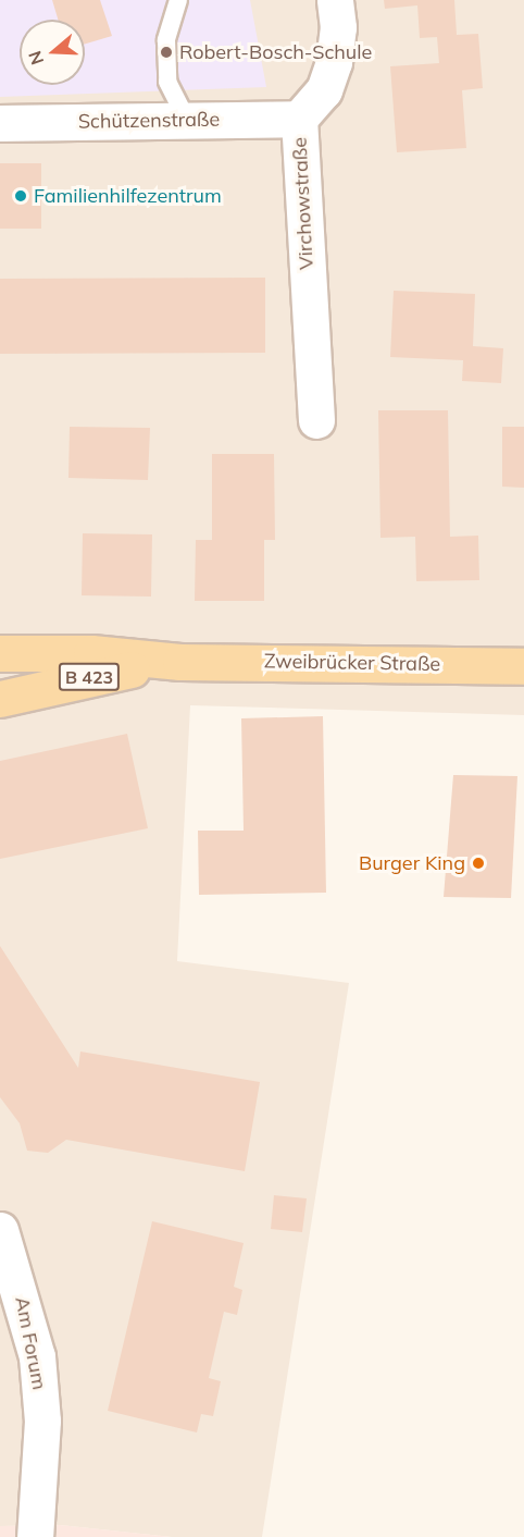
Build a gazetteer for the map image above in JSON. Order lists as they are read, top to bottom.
{
  "streets": {
    "main road": ["Zweibrücker Straße", "B 423"],
    "street": ["Schützenstraße", "Virchowstraße", "Am Forum"]
  },
  "crossings": [
    ["Schützenstraße", "Virchowstraße"]
  ],
  "places": ["Robert-Bosch-Schule", "Familienhilfezentrum", "Burger King"],
  "north": "left"
}
